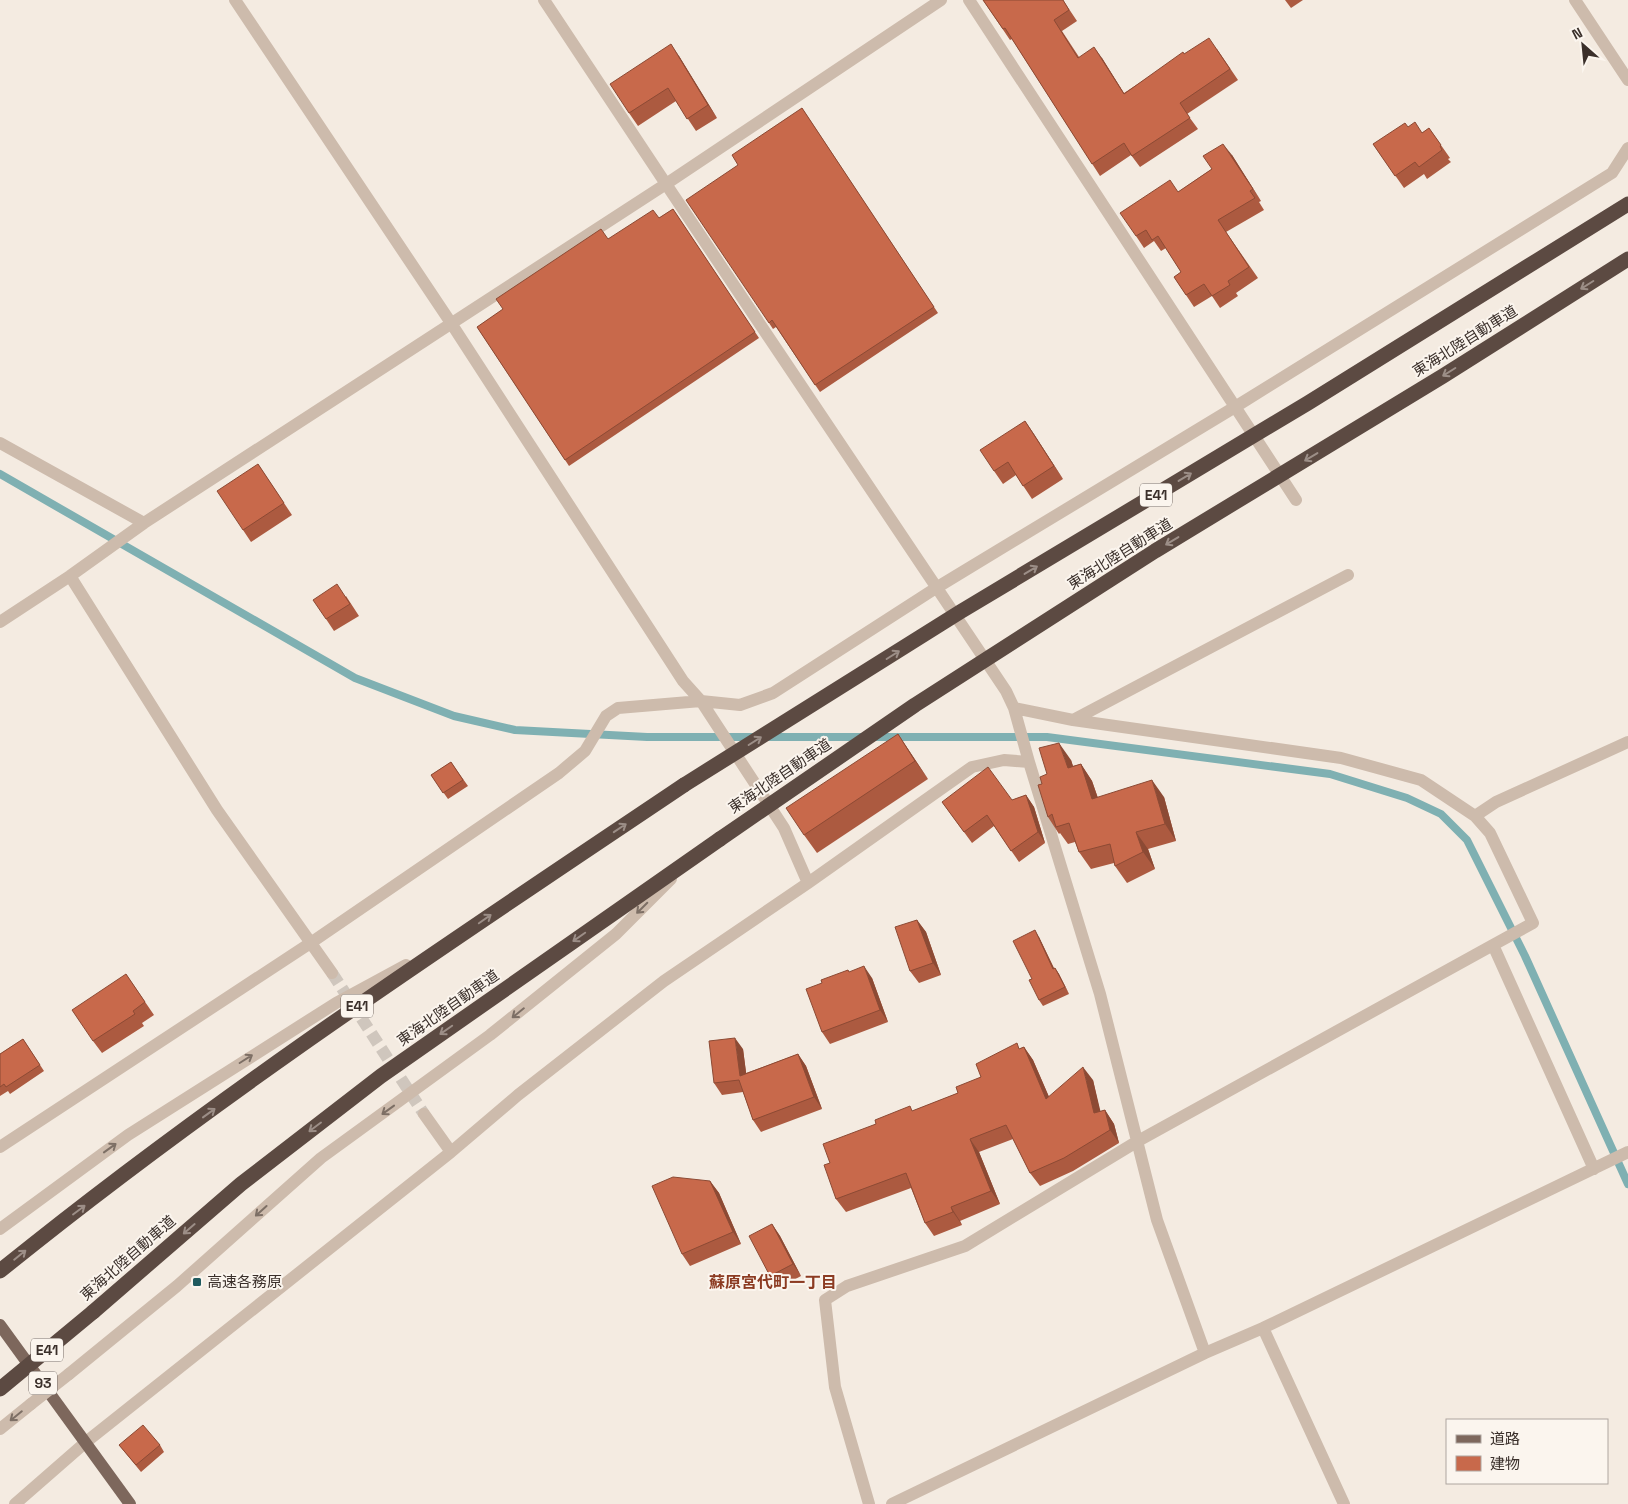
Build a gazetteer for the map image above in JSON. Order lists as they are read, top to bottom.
{
  "streets": {
    "highway": ["東海北陸自動車道", "E41"],
    "main road": ["93"]
  },
  "districts": ["蘇原宮代町一丁目"],
  "places": {
    "transit": ["高速各務原"]
  },
  "legend": ["道路", "建物"],
  "north": "top left"
}
